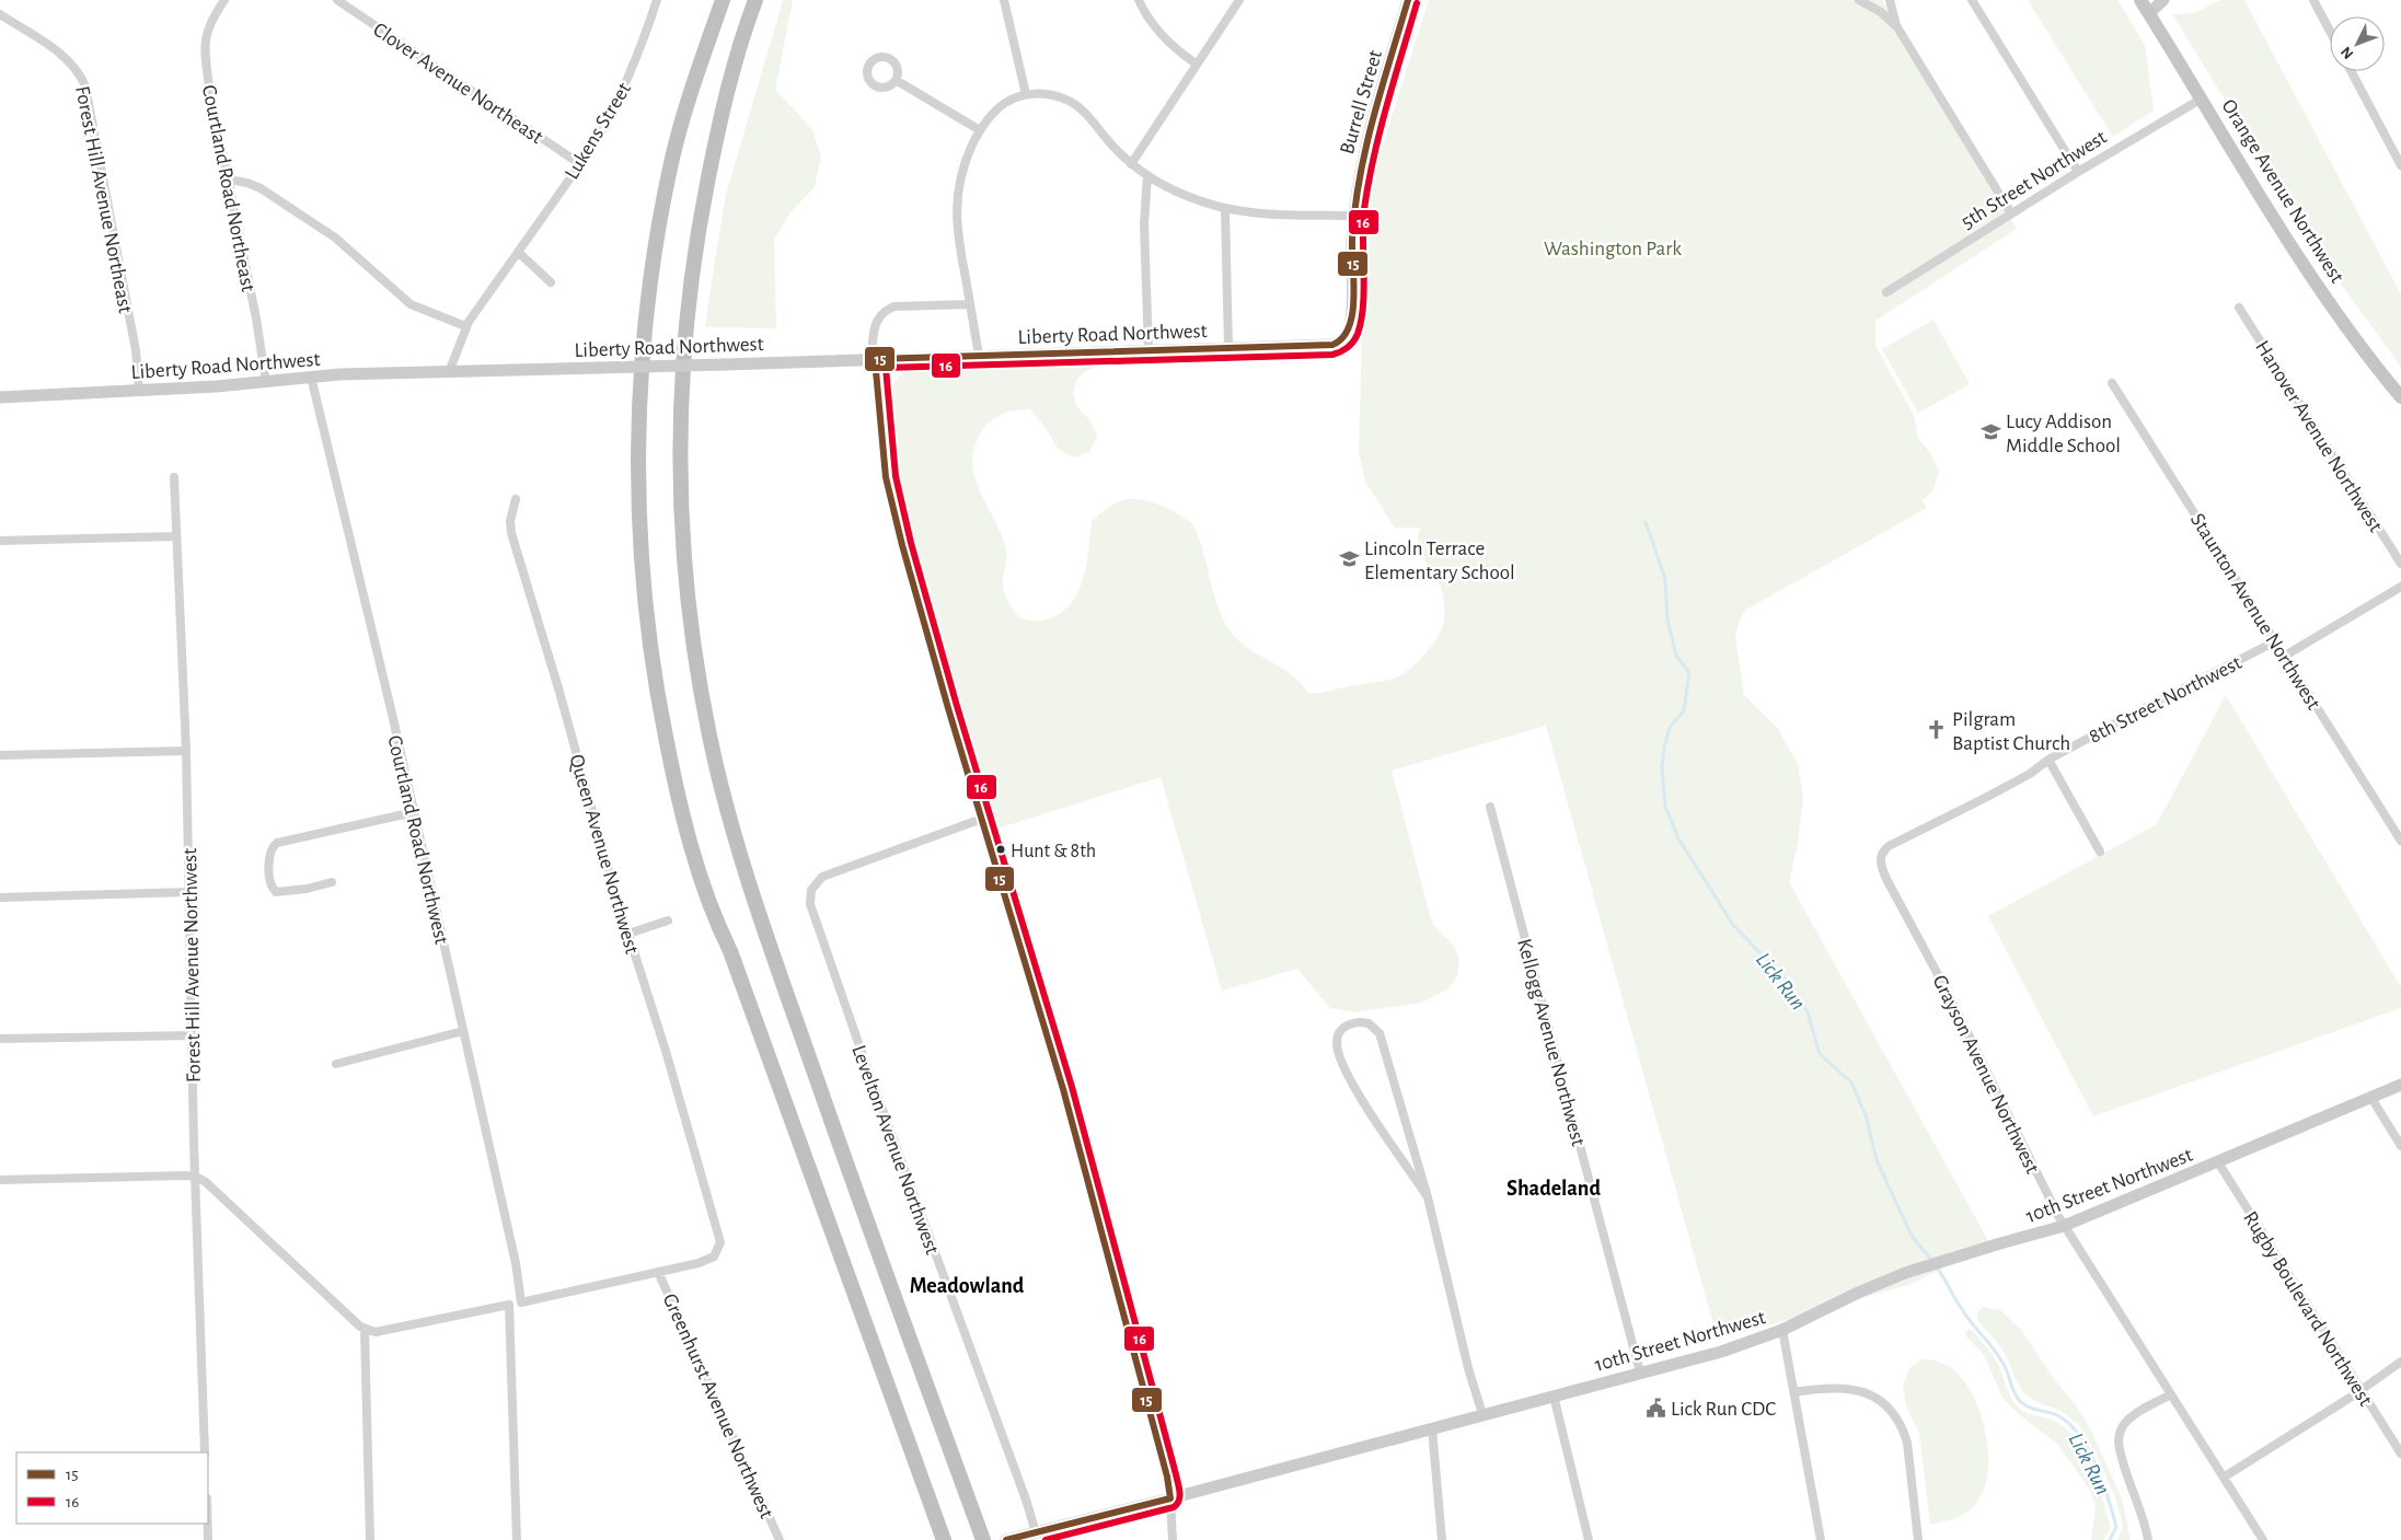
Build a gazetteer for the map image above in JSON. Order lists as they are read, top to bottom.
{
  "streets": {
    "main road": ["Orange Avenue Northwest"],
    "street": [
      "Clover Avenue Northeast",
      "Burrell Street",
      "Lukens Street",
      "5th Street Northwest",
      "Courtland Road Northeast",
      "Forest Hill Avenue Northeast",
      "Liberty Road Northwest",
      "Hanover Avenue Northwest",
      "Staunton Avenue Northwest",
      "8th Street Northwest",
      "Courtland Road Northwest",
      "Queen Avenue Northwest",
      "Forest Hill Avenue Northwest",
      "Kellogg Avenue Northwest",
      "Grayson Avenue Northwest",
      "Levelton Avenue Northwest",
      "10th Street Northwest",
      "Rugby Boulevard Northwest",
      "Greenhurst Avenue Northwest"
    ]
  },
  "crossings": [
    ["Clover Avenue Northeast", "Lukens Street"],
    ["Burrell Street", "Liberty Road Northwest"],
    ["Lukens Street", "Liberty Road Northwest"],
    ["5th Street Northwest", "Orange Avenue Northwest"],
    ["Courtland Road Northeast", "Liberty Road Northwest"],
    ["Forest Hill Avenue Northeast", "Liberty Road Northwest"],
    ["Liberty Road Northwest", "Courtland Road Northwest"],
    ["Staunton Avenue Northwest", "8th Street Northwest"],
    ["8th Street Northwest", "Grayson Avenue Northwest"],
    ["Courtland Road Northwest", "Queen Avenue Northwest"],
    ["Queen Avenue Northwest", "Greenhurst Avenue Northwest"],
    ["Kellogg Avenue Northwest", "10th Street Northwest"],
    ["Grayson Avenue Northwest", "10th Street Northwest"],
    ["Levelton Avenue Northwest", "10th Street Northwest"],
    ["10th Street Northwest", "Rugby Boulevard Northwest"]
  ],
  "districts": ["Shadeland", "Meadowland"],
  "water": ["Lick Run"],
  "parks": ["Washington Park"],
  "places": {
    "school or university": ["Lucy Addison Middle School", "Lincoln Terrace Elementary School"],
    "church": ["Pilgram Baptist Church"],
    "other": ["Hunt & 8th"],
    "public building": ["Lick Run CDC"]
  },
  "lines": ["transit line 15", "transit line 16"],
  "legend": ["15", "16"],
  "north": "bottom left"
}
